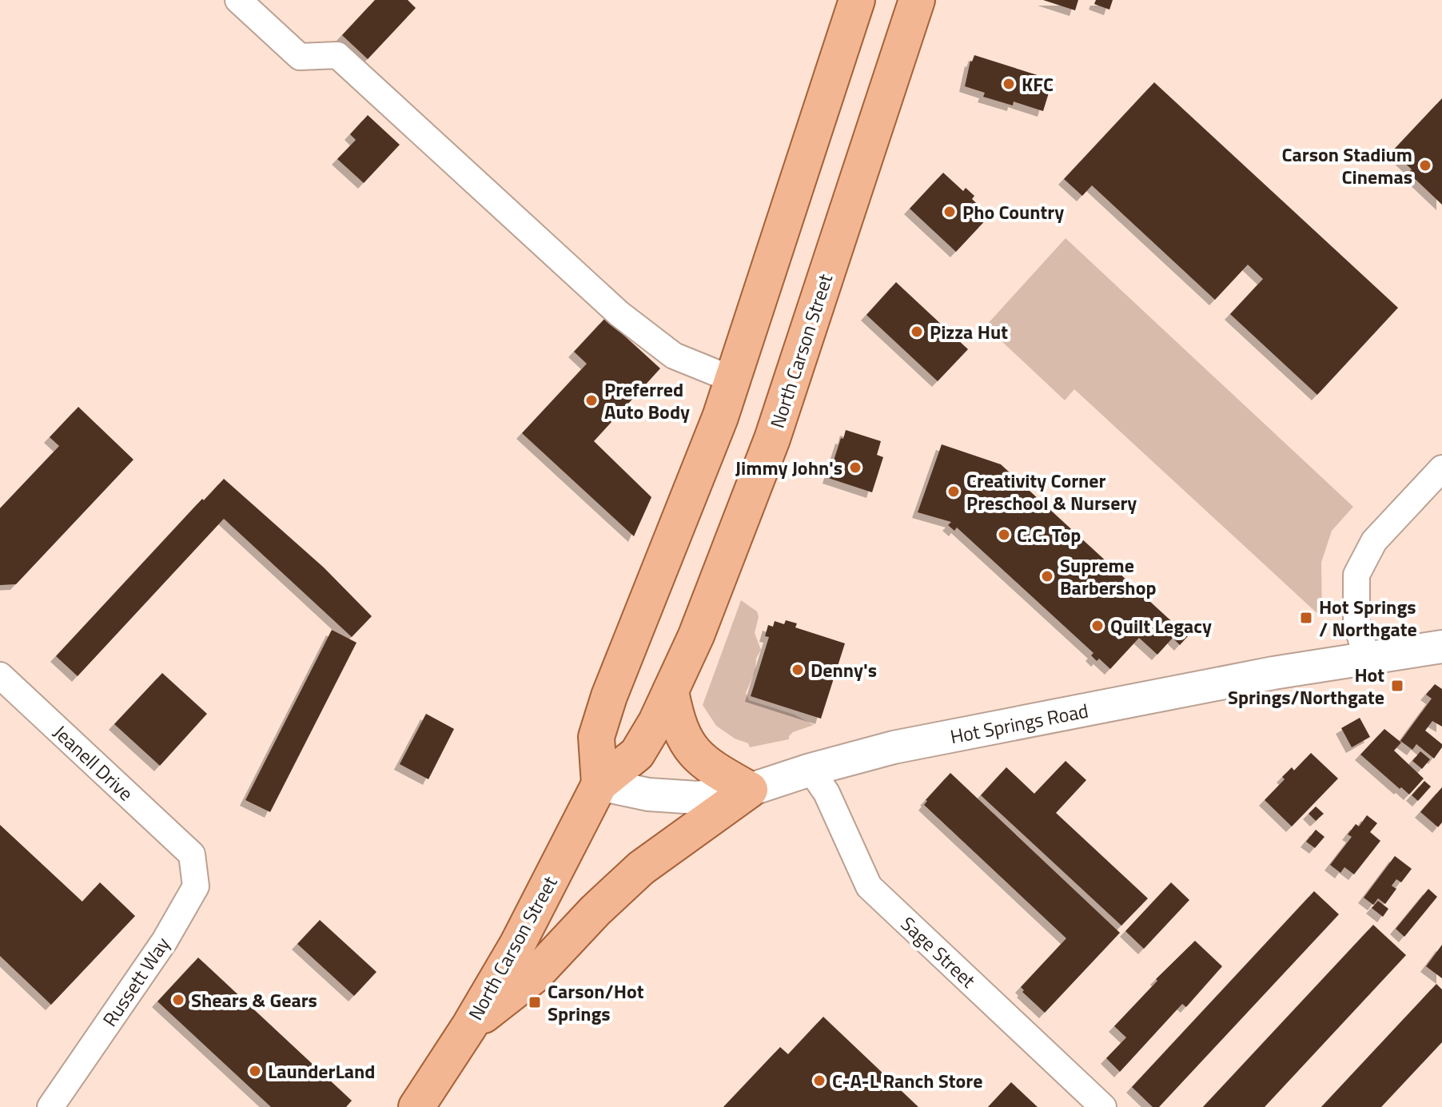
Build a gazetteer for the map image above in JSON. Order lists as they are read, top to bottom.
{
  "streets": {
    "main road": ["North Carson Street"],
    "street": [
      "Hot Springs Road",
      "Jeanell Drive",
      "Sage Street",
      "Russett Way"
    ]
  },
  "crossings": [
    ["North Carson Street", "Hot Springs Road"],
    ["Hot Springs Road", "Sage Street"],
    ["Jeanell Drive", "Russett Way"]
  ],
  "places": {
    "other": [
      "KFC",
      "Carson Stadium Cinemas",
      "Pho Country",
      "Pizza Hut",
      "Preferred Auto Body",
      "Jimmy John's",
      "Creativity Corner Preschool & Nursery",
      "C.C. Top",
      "Supreme Barbershop",
      "Quilt Legacy",
      "Denny's",
      "Shears & Gears",
      "LaunderLand",
      "C-A-L Ranch Store"
    ],
    "transit": ["Hot Springs / Northgate", "Hot Springs/Northgate", "Carson/Hot Springs"]
  }
}
